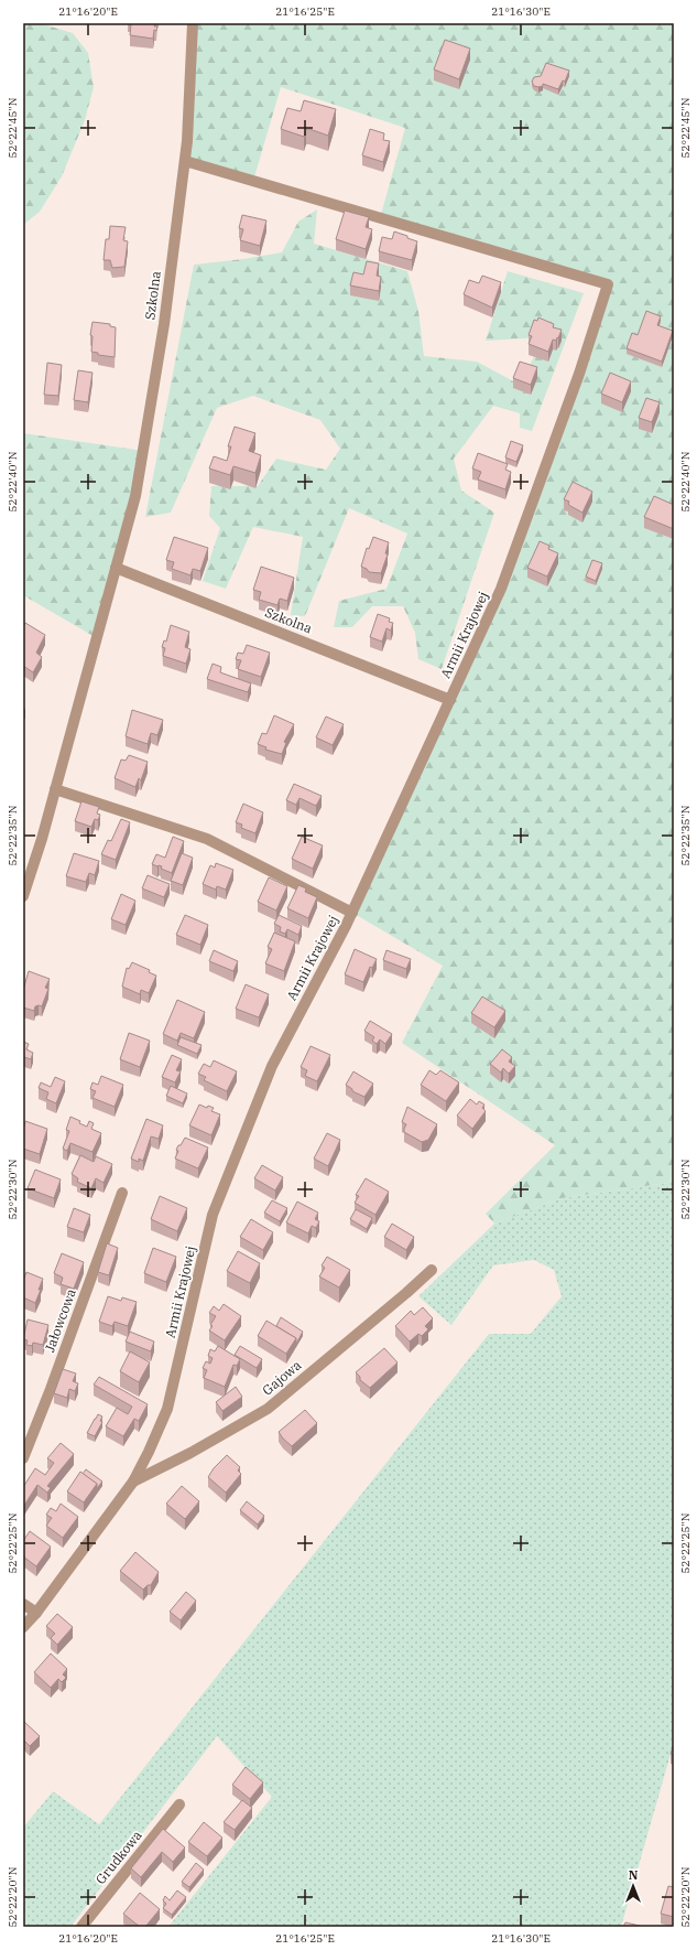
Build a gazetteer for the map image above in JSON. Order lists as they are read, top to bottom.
{
  "streets": {
    "street": [
      "Szkolna",
      "Armii Krajowej",
      "Jałowcowa",
      "Gajowa",
      "Grudkowa"
    ]
  },
  "crossings": [
    ["Szkolna", "Armii Krajowej"],
    ["Armii Krajowej", "Gajowa"]
  ],
  "north": "top",
  "coordinates": [
    "21°16'20\"E",
    "21°16'25\"E",
    "21°16'30\"E",
    "52°22'45\"N",
    "52°22'40\"N",
    "52°22'35\"N",
    "52°22'30\"N",
    "52°22'25\"N",
    "52°22'20\"N"
  ]
}
